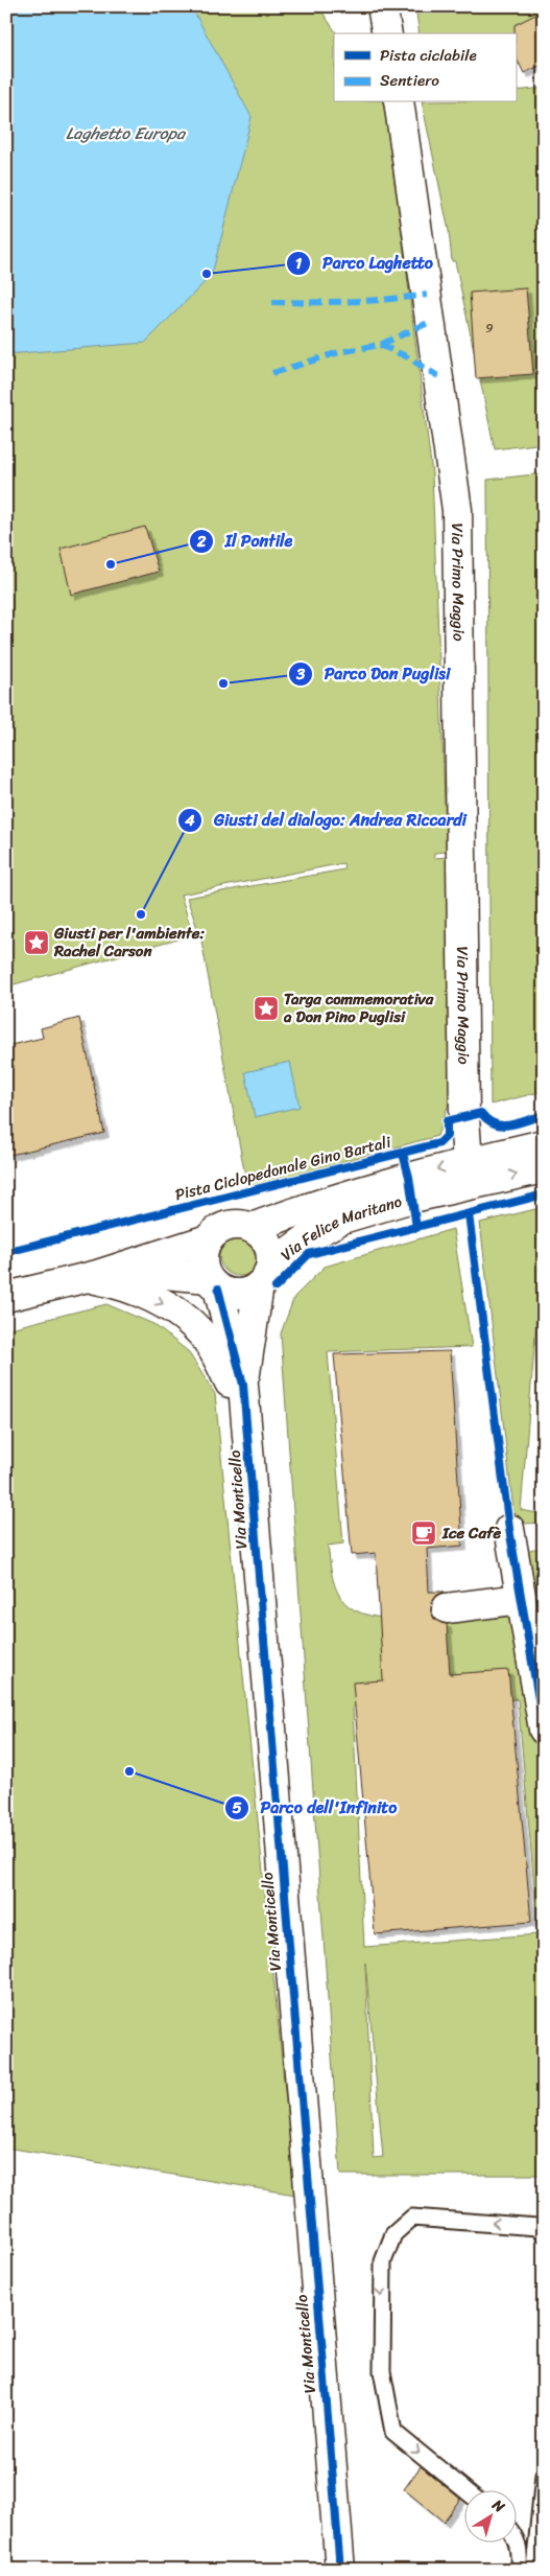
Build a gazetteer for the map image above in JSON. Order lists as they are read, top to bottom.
{
  "streets": {
    "street": ["Via Primo Maggio", "Via Felice Maritano", "Via Monticello"],
    "cycle path": ["Pista Ciclopedonale Gino Bartali"]
  },
  "crossings": [
    ["Via Primo Maggio", "Via Felice Maritano"],
    ["Via Felice Maritano", "Via Monticello"]
  ],
  "water": ["Laghetto Europa"],
  "places": {
    "other": [
      "Parco Laghetto",
      "Il Pontile",
      "Parco Don Puglisi",
      "Giusti del dialogo: Andrea Riccardi",
      "Parco dell'Infinito"
    ],
    "place": ["Giusti per l'ambiente: Rachel Carson", "Targa commemorativa a Don Pino Puglisi"],
    "cafe": ["Ice Cafè"]
  },
  "house_numbers": ["9"],
  "legend": ["Pista ciclabile", "Sentiero"],
  "north": "top right"
}
